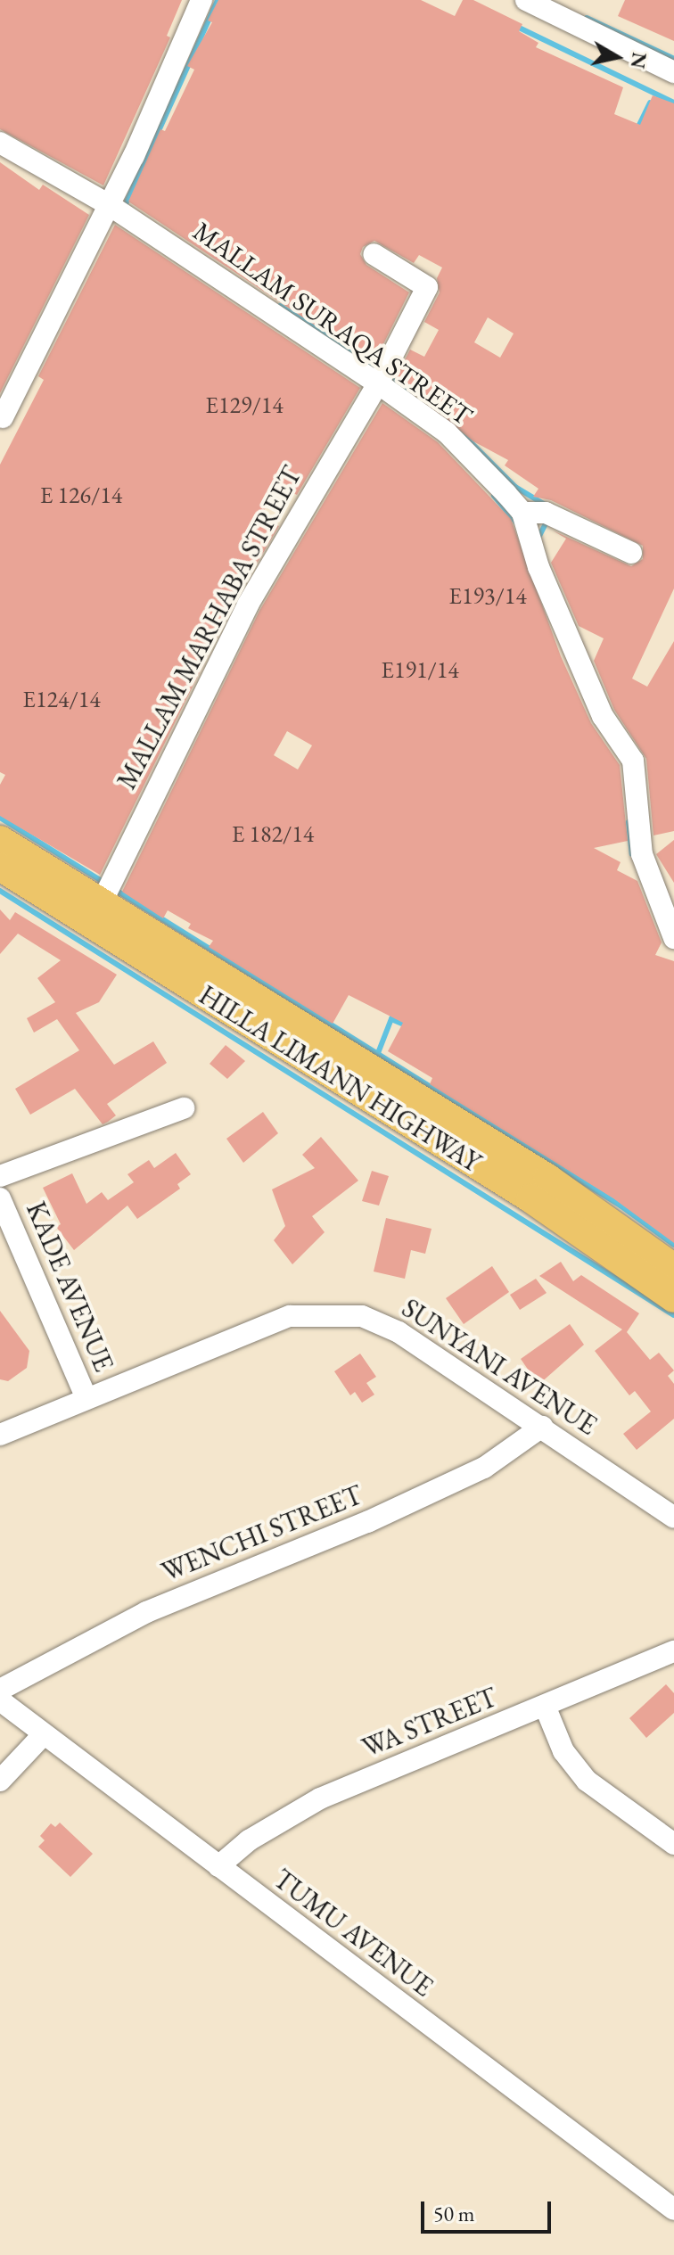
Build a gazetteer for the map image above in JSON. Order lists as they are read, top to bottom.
{
  "streets": {
    "main road": ["HILLA LIMANN HIGHWAY"],
    "street": [
      "MALLAM SURAQA STREET",
      "MALLAM MARHABA STREET",
      "KADE AVENUE",
      "SUNYANI AVENUE",
      "WENCHI STREET",
      "WA STREET",
      "TUMU AVENUE"
    ]
  },
  "crossings": [
    ["MALLAM SURAQA STREET", "MALLAM MARHABA STREET"],
    ["MALLAM MARHABA STREET", "HILLA LIMANN HIGHWAY"],
    ["KADE AVENUE", "SUNYANI AVENUE"],
    ["SUNYANI AVENUE", "WENCHI STREET"],
    ["WA STREET", "TUMU AVENUE"]
  ],
  "house_numbers": [
    "E129/14",
    "E 126/14",
    "E193/14",
    "E191/14",
    "E124/14",
    "E 182/14"
  ],
  "scale_bar": "50 m",
  "north": "right"
}
